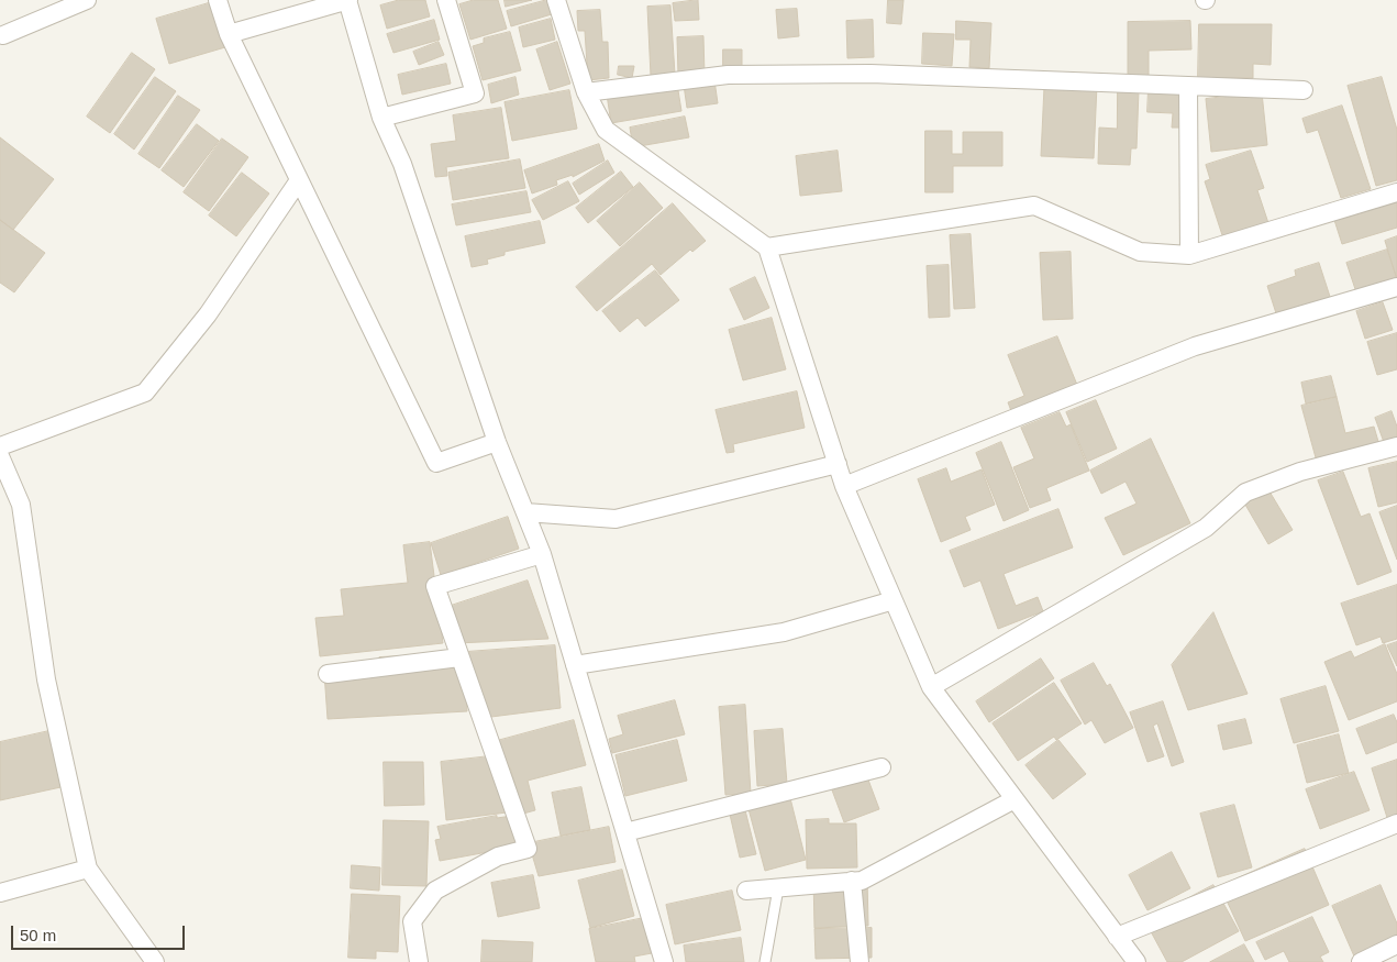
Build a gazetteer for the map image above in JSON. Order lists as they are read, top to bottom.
{
  "scale_bar": "50 m"
}
